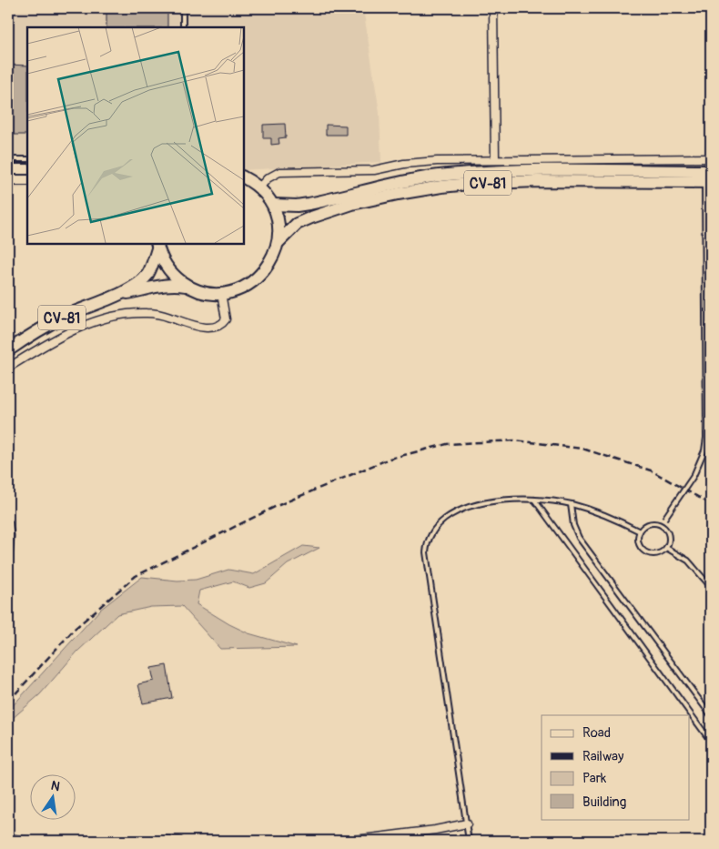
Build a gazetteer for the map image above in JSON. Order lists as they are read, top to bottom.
{
  "streets": {
    "main road": ["CV-81"]
  },
  "legend": [
    "Road",
    "Railway",
    "Park",
    "Building"
  ],
  "north": "top"
}
